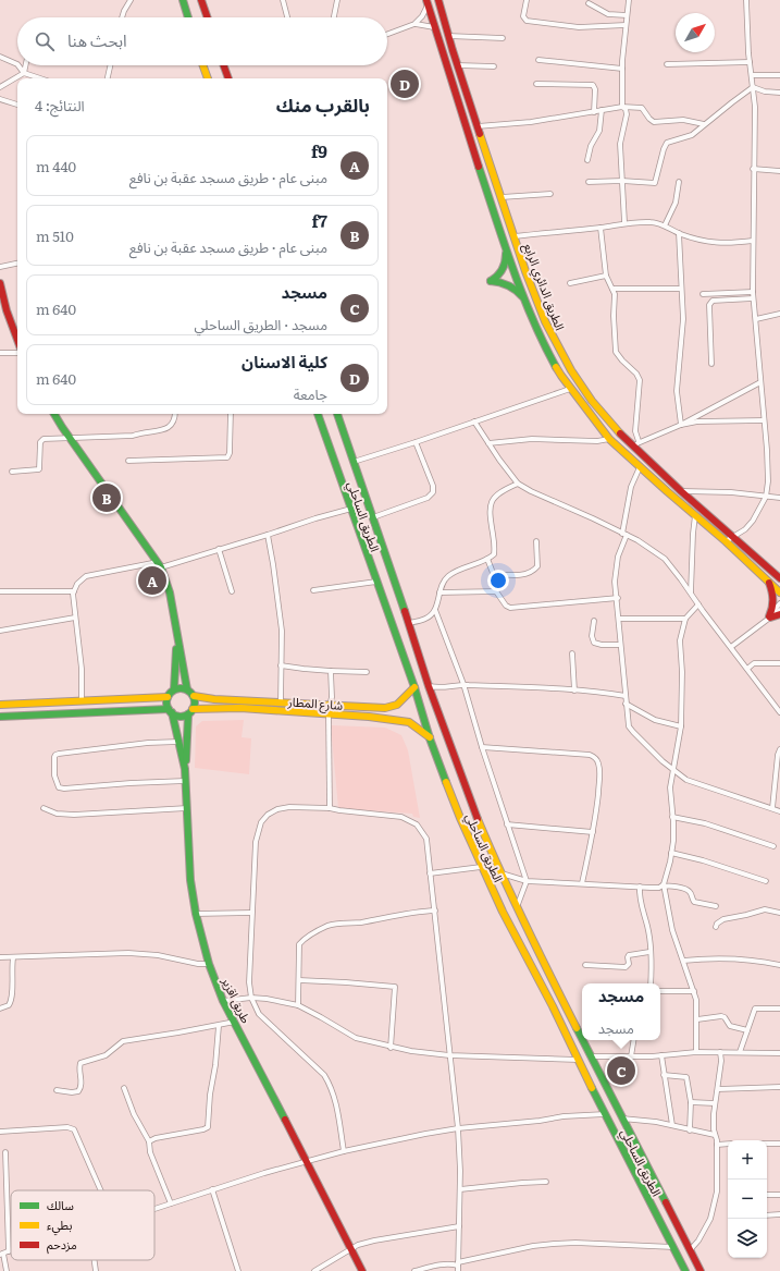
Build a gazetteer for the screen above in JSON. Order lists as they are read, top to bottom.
{
  "streets": {
    "main road": [
      "الطريق الدائري الرابع",
      "الطريق الساحلي",
      "شارع المطار",
      "طريق اقزير"
    ]
  },
  "crossings": [
    ["الطريق الساحلي", "شارع المطار"],
    ["شارع المطار", "طريق اقزير"]
  ],
  "legend": ["سالك", "بطيء", "مزدحم"],
  "north": "top right",
  "page": {
    "search": "ابحث هنا",
    "pins": [
      "D",
      "B",
      "A",
      "C"
    ],
    "heading": ["بالقرب منك", "النتائج: 4"],
    "list": [
      {
        "mark": "A",
        "name": "f9",
        "note": "مبنى عام · طريق مسجد عقبة بن نافع",
        "value": "440 m"
      },
      {
        "mark": "B",
        "name": "f7",
        "note": "مبنى عام · طريق مسجد عقبة بن نافع",
        "value": "510 m"
      },
      {
        "mark": "C",
        "name": "مسجد",
        "note": "مسجد · الطريق الساحلي",
        "value": "640 m"
      },
      {
        "mark": "D",
        "name": "كلية الاسنان",
        "note": "جامعة",
        "value": "640 m"
      }
    ],
    "popup": ["مسجد", "مسجد"],
    "map_buttons": ["+", "−"]
  }
}
